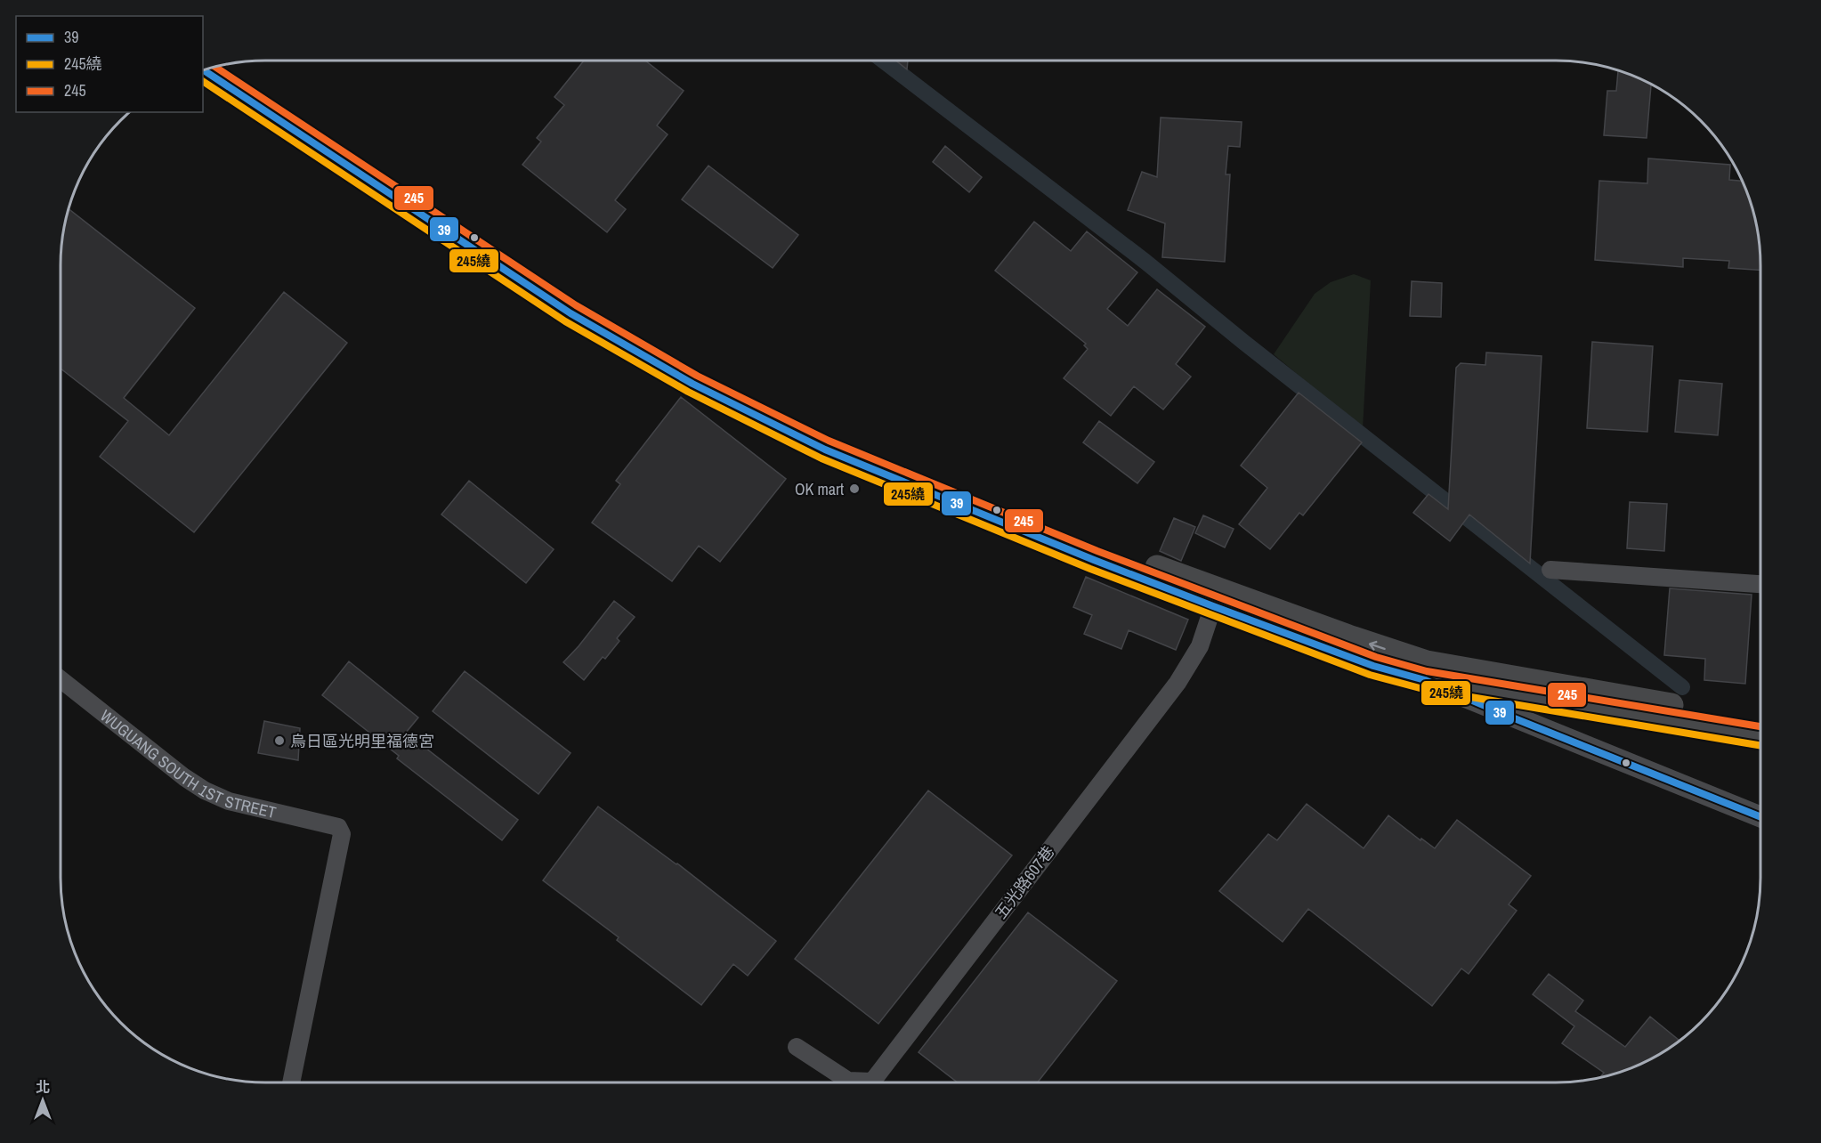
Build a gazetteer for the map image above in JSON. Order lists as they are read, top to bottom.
{
  "streets": {
    "street": ["WUGUANG SOUTH 1ST STREET", "五光路607巷"]
  },
  "places": ["OK mart", "烏日區光明里福德宮"],
  "lines": ["transit line 245", "transit line 39", "transit line 245繞"],
  "legend": ["39", "245繞", "245"],
  "north": "top"
}
